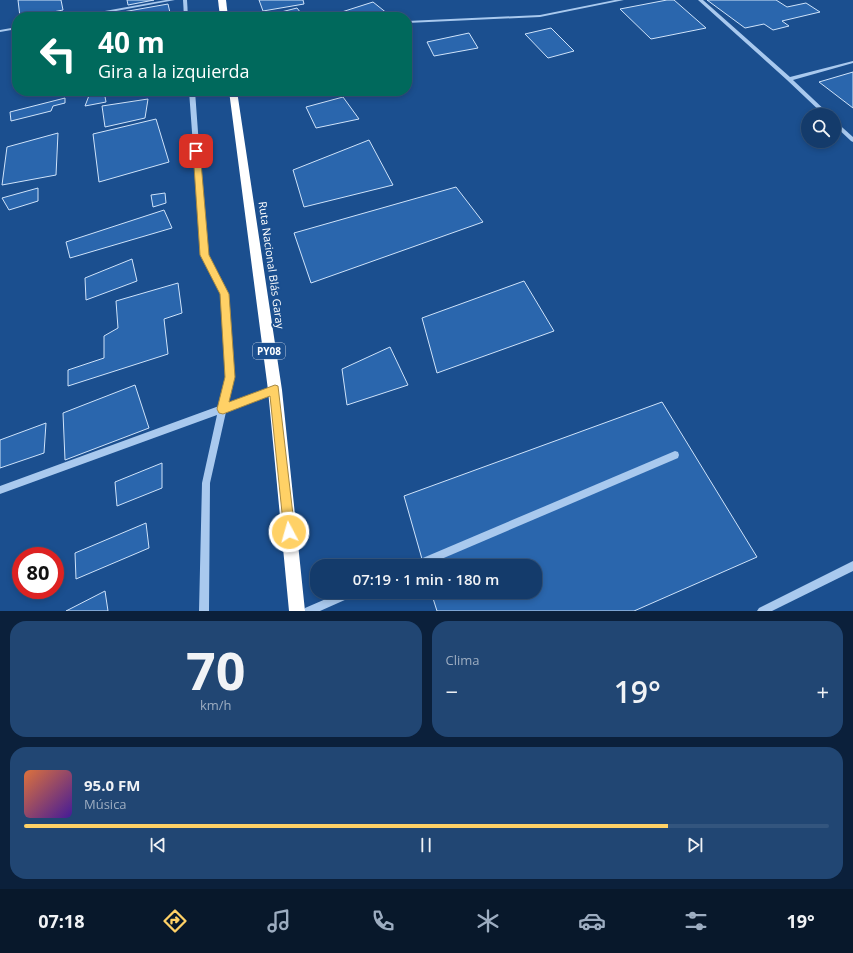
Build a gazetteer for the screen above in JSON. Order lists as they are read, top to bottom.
{
  "streets": {
    "highway": ["Ruta Nacional Blás Garay", "PY08"]
  },
  "page": {
    "turn": ["40 m", "Gira a la izquierda"],
    "limit": "80",
    "trip": "07:19 · 1 min · 180 m",
    "tile": [
      ["70", "km/h"],
      "Clima"
    ],
    "heat": ["−", "19°", "+"],
    "song": ["95.0 FM", "Música"],
    "tabs": ["07:18", "19°"]
  }
}
